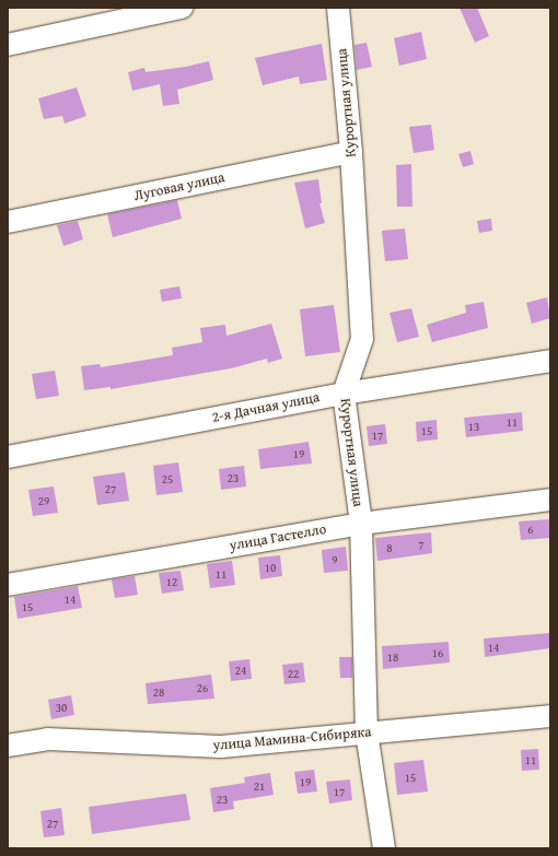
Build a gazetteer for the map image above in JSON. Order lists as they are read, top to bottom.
{
  "streets": {
    "street": [
      "Курортная улица",
      "Луговая улица",
      "2-я Дачная улица",
      "улица Гастелло",
      "улица Мамина-Сибиряка"
    ]
  },
  "crossings": [
    ["Курортная улица", "Луговая улица"],
    ["Курортная улица", "2-я Дачная улица"],
    ["Курортная улица", "улица Гастелло"],
    ["Курортная улица", "улица Мамина-Сибиряка"]
  ],
  "house_numbers": [
    "11",
    "13",
    "15",
    "17",
    "19",
    "23",
    "25",
    "27",
    "29",
    "6",
    "7",
    "8",
    "9",
    "10",
    "11",
    "12",
    "14",
    "15",
    "14",
    "16",
    "18",
    "24",
    "22",
    "26",
    "28",
    "30",
    "11",
    "15",
    "19",
    "21",
    "17",
    "23",
    "27"
  ]
}
